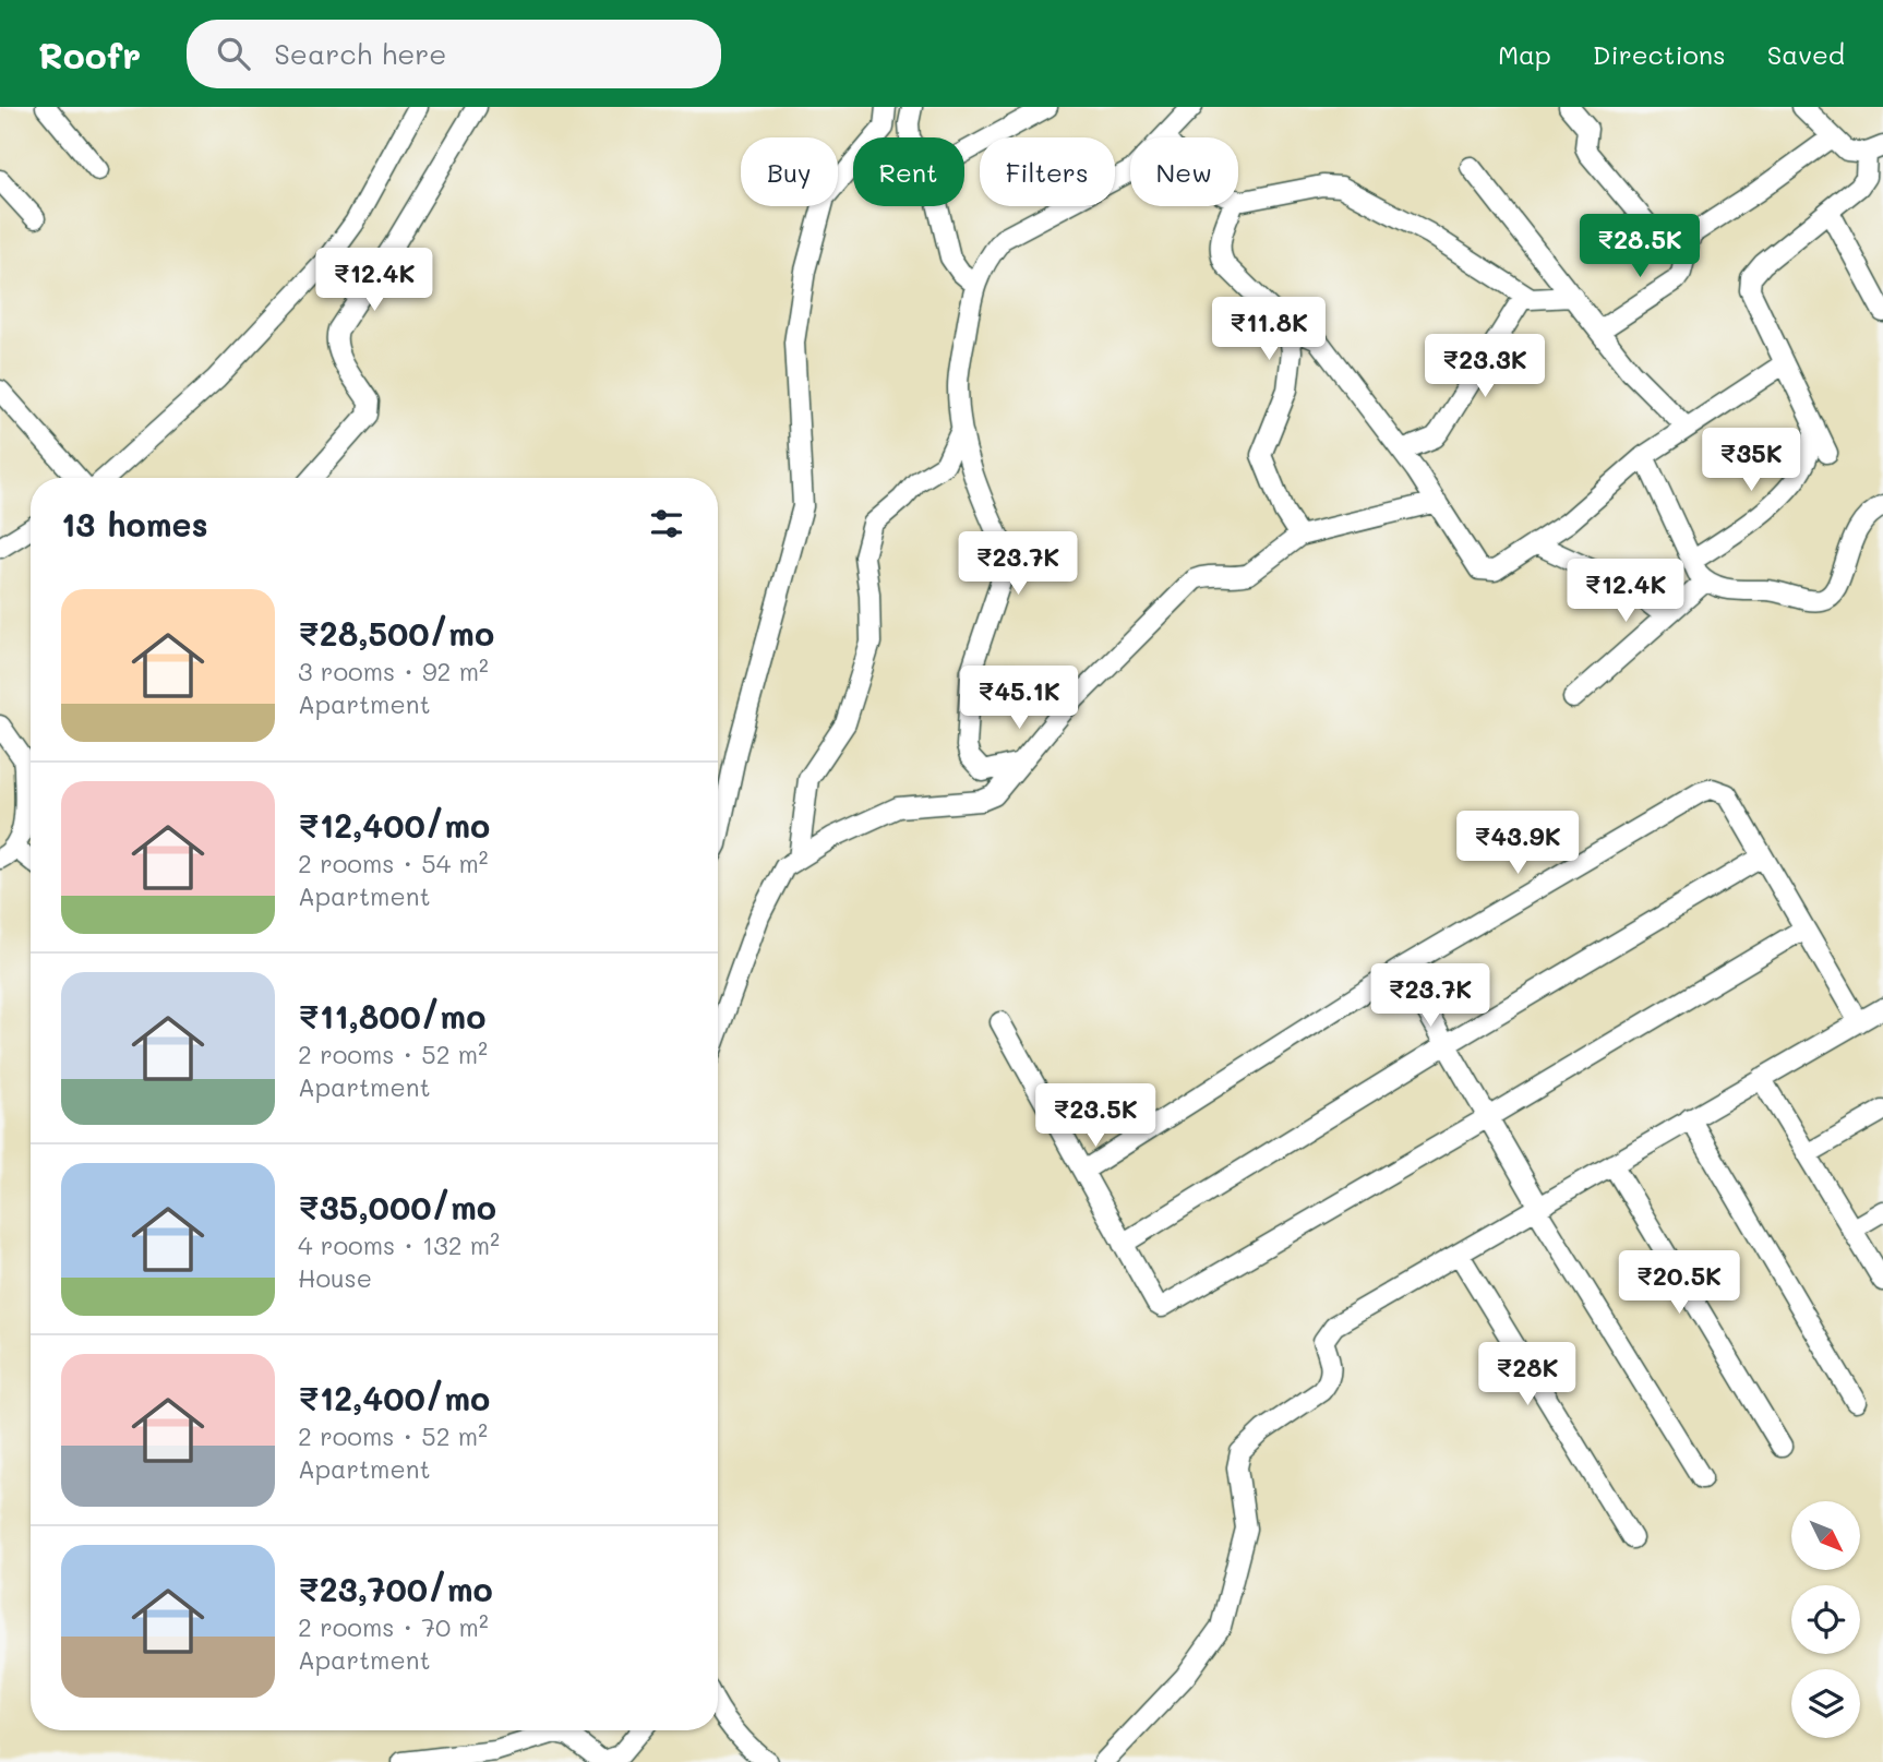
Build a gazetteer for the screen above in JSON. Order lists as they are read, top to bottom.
{
  "north": "bottom right",
  "page": {
    "header": "Roofr",
    "search": "Search here",
    "nav": ["Map", "Directions", "Saved"],
    "chip": [
      "Buy",
      "Rent",
      "Filters",
      "New"
    ],
    "price": [
      "₹28.5K",
      "₹12.4K",
      "₹11.8K",
      "₹23.3K",
      "₹35K",
      "₹23.7K",
      "₹12.4K",
      "₹45.1K",
      "₹43.9K",
      "₹23.7K",
      "₹23.5K",
      "₹20.5K",
      "₹28K"
    ],
    "heading": "13 homes",
    "list": [
      {
        "name": "₹28,500/mo",
        "note": "3 rooms · 92 m² · Apartment"
      },
      {
        "name": "₹12,400/mo",
        "note": "2 rooms · 54 m² · Apartment"
      },
      {
        "name": "₹11,800/mo",
        "note": "2 rooms · 52 m² · Apartment"
      },
      {
        "name": "₹35,000/mo",
        "note": "4 rooms · 132 m² · House"
      },
      {
        "name": "₹12,400/mo",
        "note": "2 rooms · 52 m² · Apartment"
      },
      {
        "name": "₹23,700/mo",
        "note": "2 rooms · 70 m² · Apartment"
      }
    ]
  }
}
